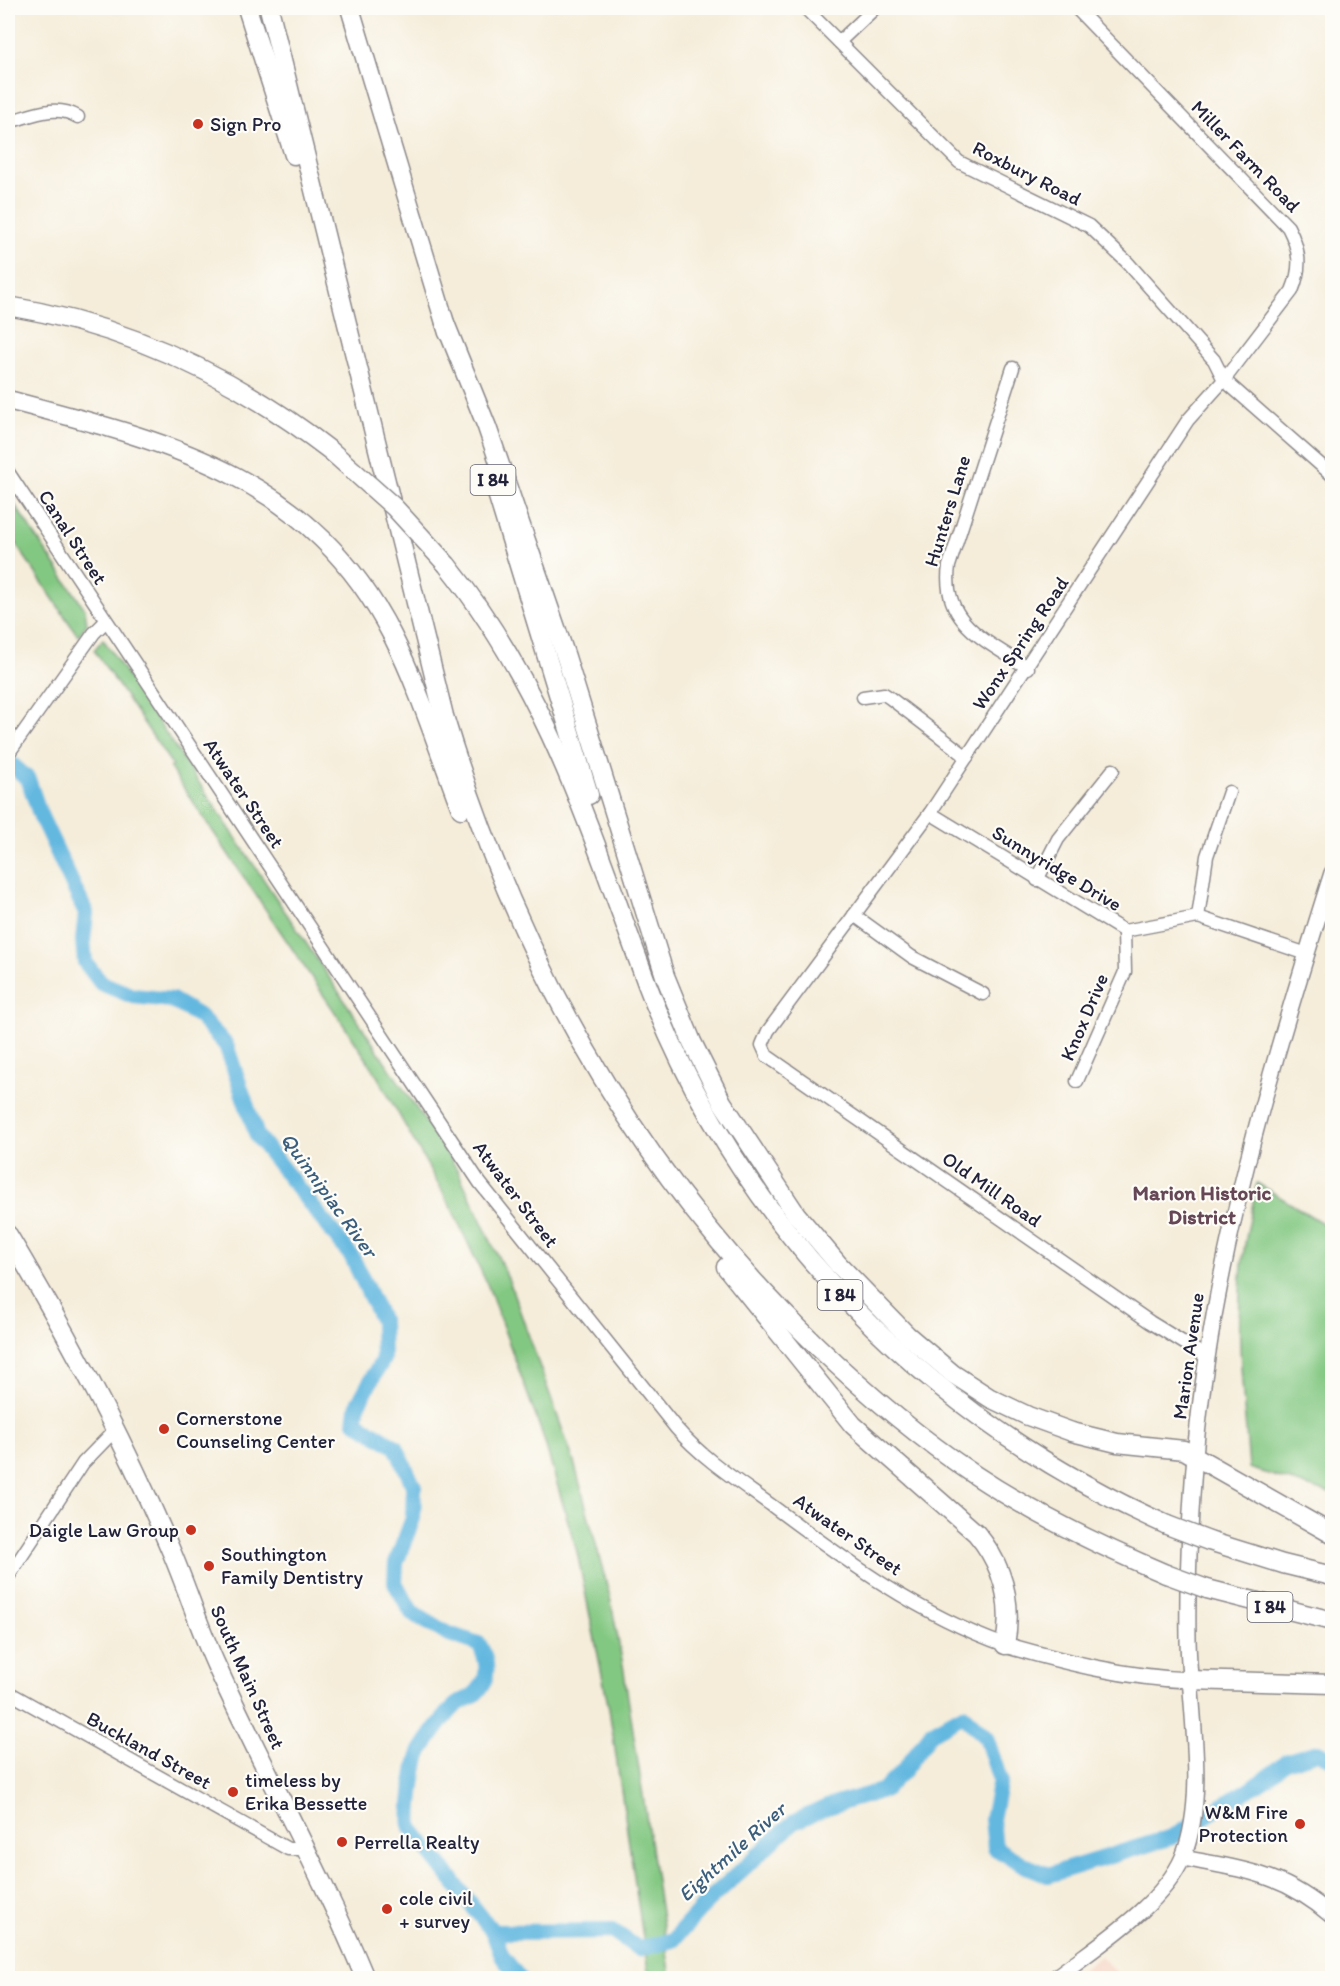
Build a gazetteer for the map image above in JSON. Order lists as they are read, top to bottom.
{
  "streets": {
    "highway": ["I 84", "South Main Street"],
    "main road": ["Atwater Street", "Marion Avenue"],
    "street": [
      "Miller Farm Road",
      "Roxbury Road",
      "Hunters Lane",
      "Canal Street",
      "Wonx Spring Road",
      "Sunnyridge Drive",
      "Knox Drive",
      "Old Mill Road",
      "Buckland Street"
    ]
  },
  "crossings": [
    ["Miller Farm Road", "Roxbury Road"],
    ["Miller Farm Road", "Wonx Spring Road"],
    ["Roxbury Road", "Wonx Spring Road"],
    ["Hunters Lane", "Wonx Spring Road"],
    ["Canal Street", "Atwater Street"],
    ["Wonx Spring Road", "Sunnyridge Drive"],
    ["Wonx Spring Road", "Old Mill Road"],
    ["Atwater Street", "Marion Avenue"],
    ["Sunnyridge Drive", "Knox Drive"],
    ["Sunnyridge Drive", "Marion Avenue"],
    ["Old Mill Road", "Marion Avenue"],
    ["South Main Street", "Buckland Street"]
  ],
  "districts": ["Marion Historic District"],
  "water": ["Quinnipiac River", "Eightmile River"],
  "places": [
    "Sign Pro",
    "Cornerstone Counseling Center",
    "Daigle Law Group",
    "Southington Family Dentistry",
    "timeless by Erika Bessette",
    "W&M Fire Protection",
    "Perrella Realty",
    "cole civil + survey"
  ]
}
